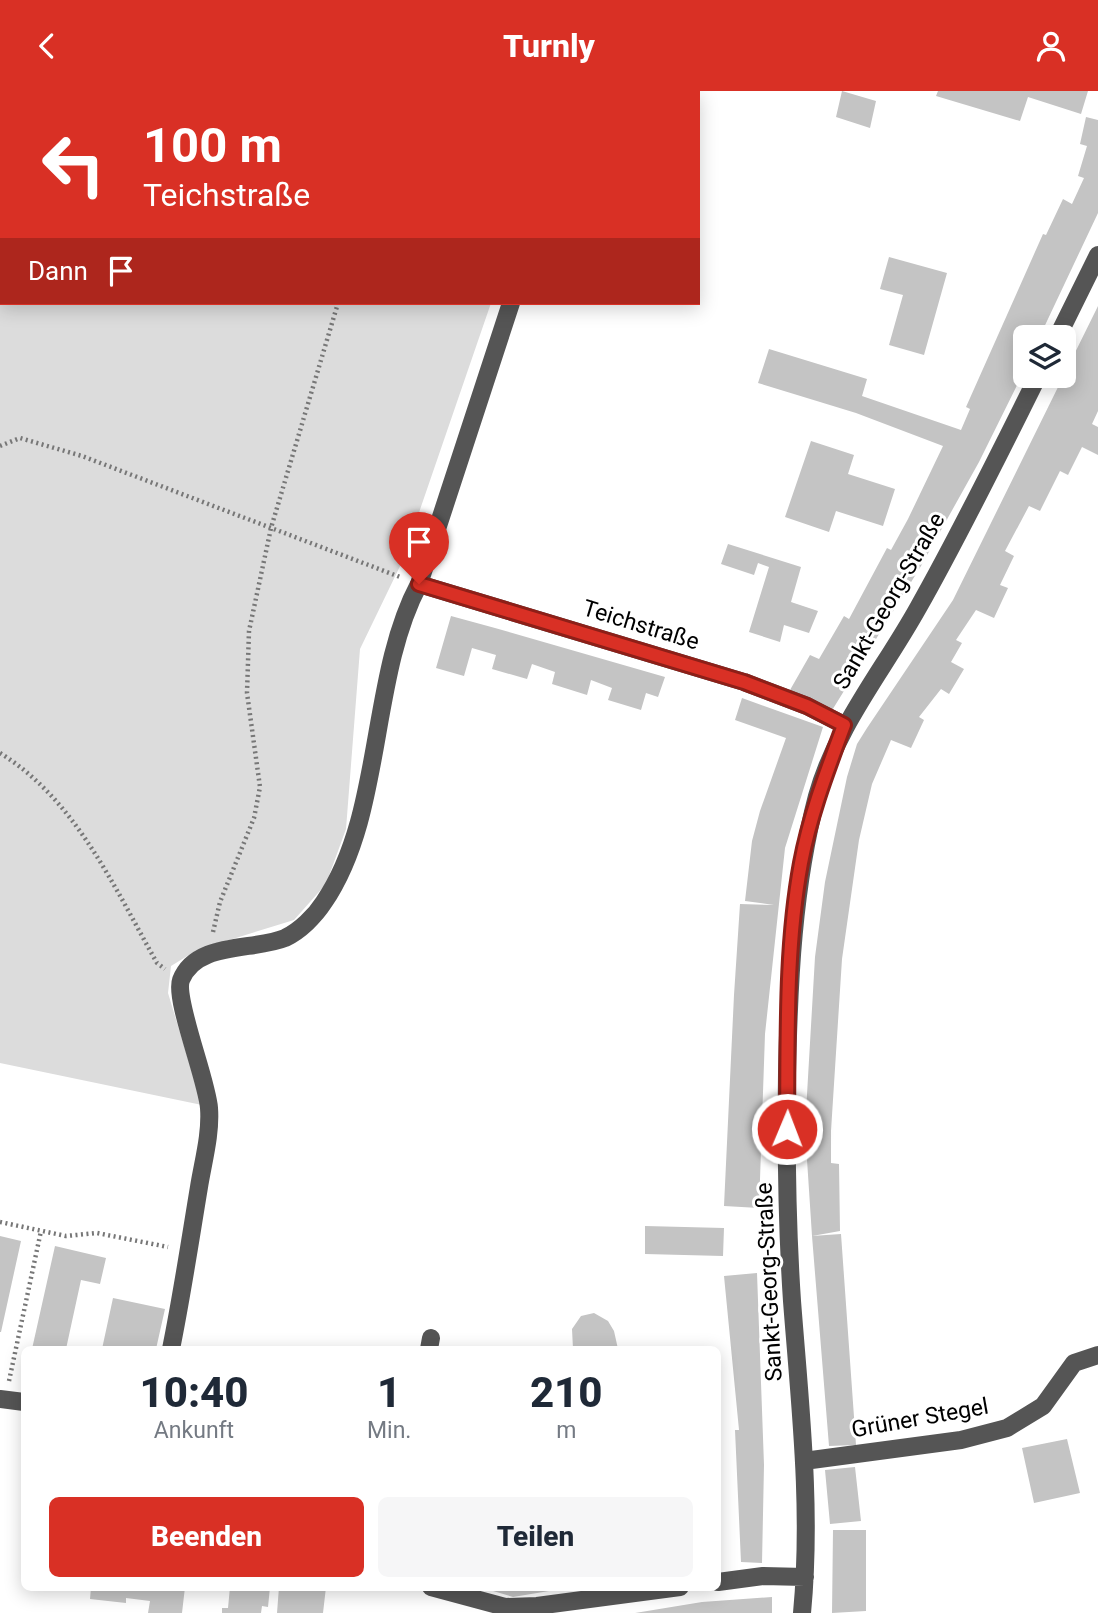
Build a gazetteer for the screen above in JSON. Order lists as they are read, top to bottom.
{
  "streets": {
    "street": ["Sankt-Georg-Straße", "Teichstraße", "Grüner Stegel"]
  },
  "crossings": [
    ["Sankt-Georg-Straße", "Teichstraße"],
    ["Sankt-Georg-Straße", "Grüner Stegel"]
  ],
  "page": {
    "header": "Turnly",
    "turn": ["100 m", "Teichstraße"],
    "then": "Dann",
    "eta": [
      "10:40",
      "Ankunft",
      "1",
      "Min.",
      "210",
      "m"
    ],
    "buttons": ["Beenden", "Teilen"]
  }
}
